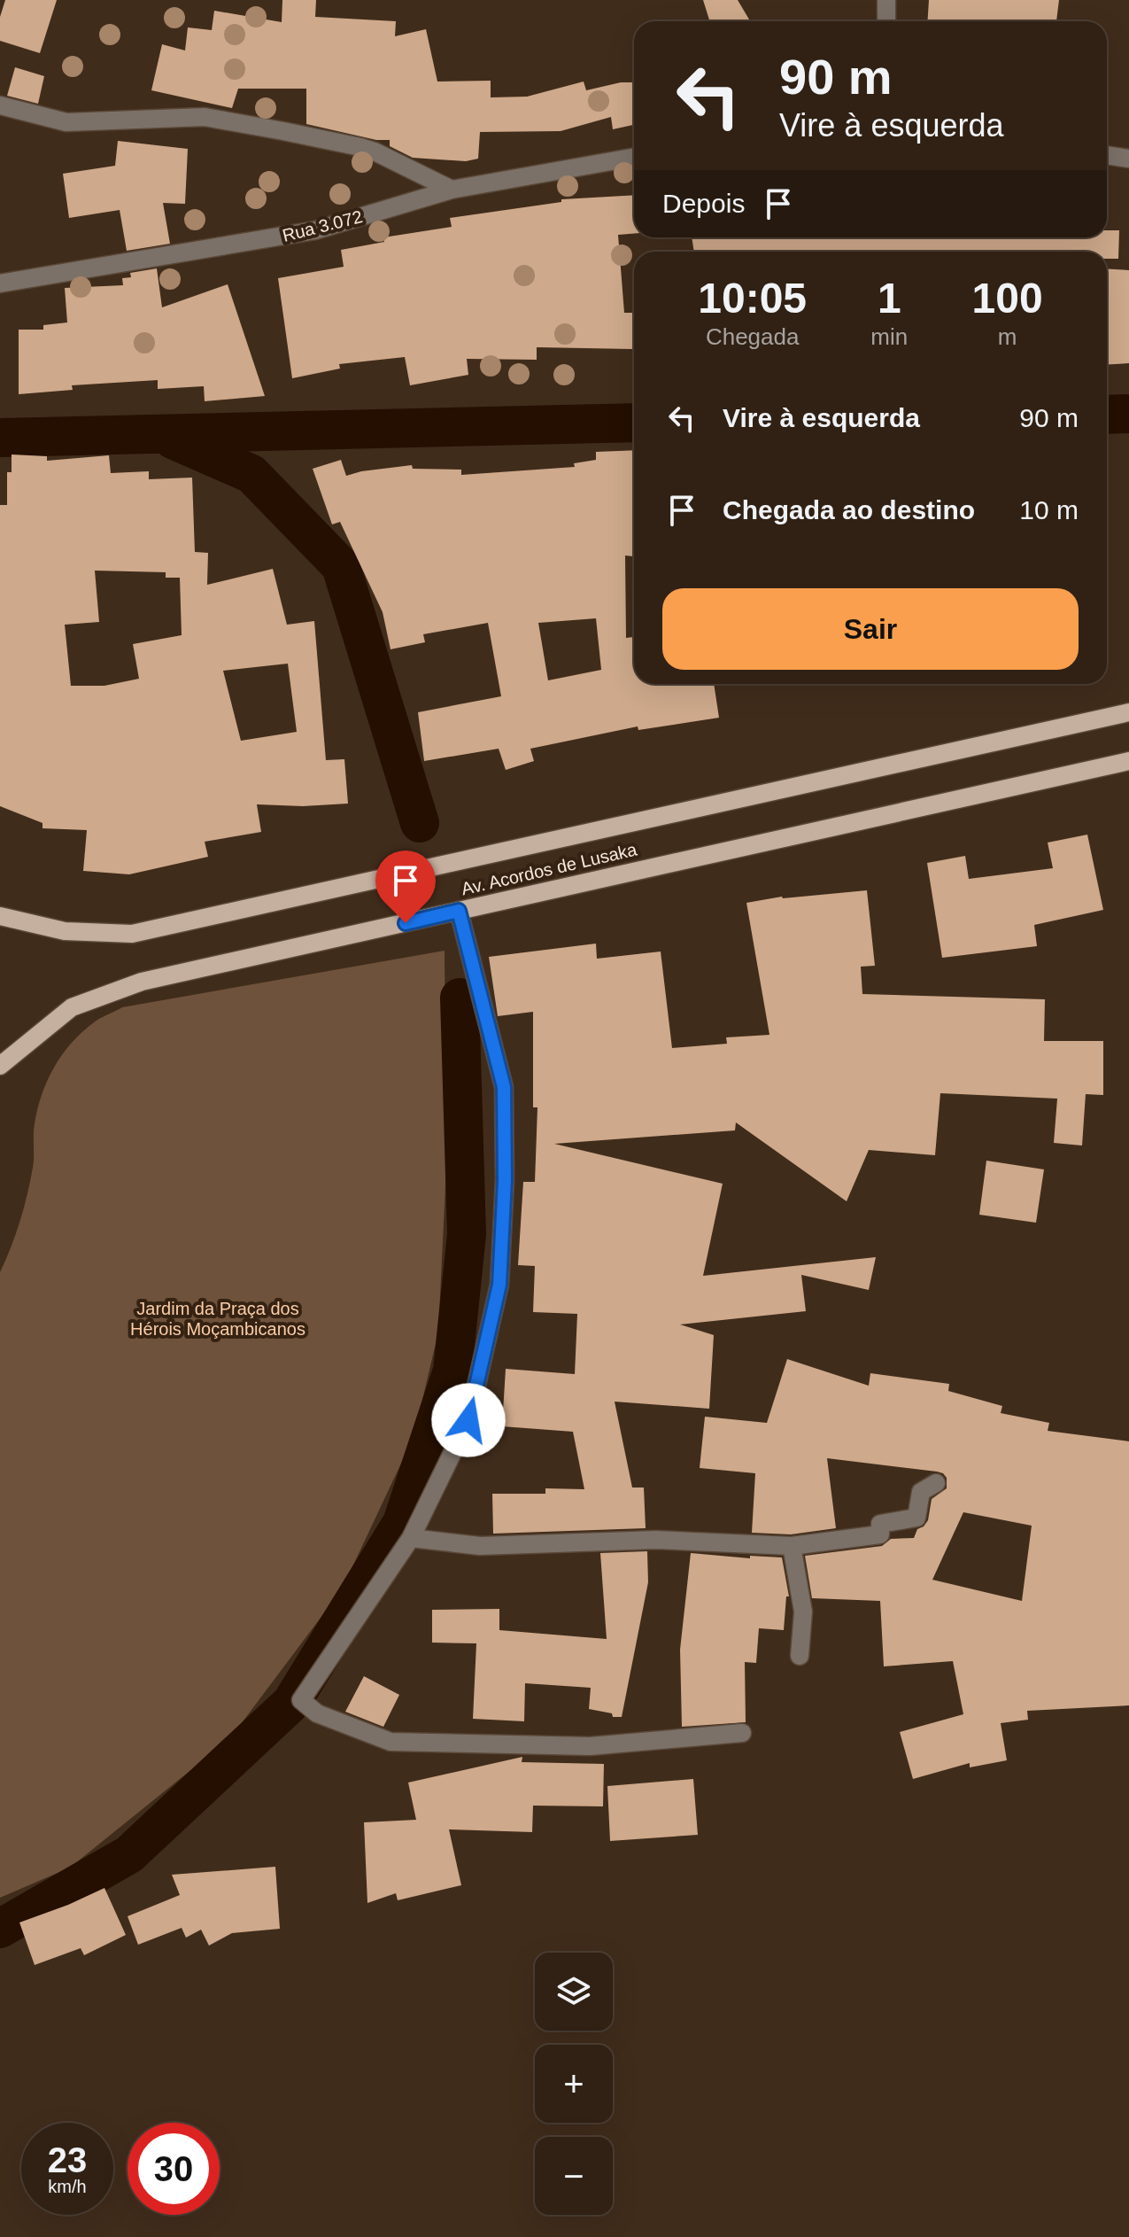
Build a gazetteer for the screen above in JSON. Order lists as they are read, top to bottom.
{
  "streets": {
    "main road": ["Av. Acordos de Lusaka"],
    "street": ["Rua 3.072"]
  },
  "parks": ["Jardim da Praça dos Hérois Moçambicanos"],
  "page": {
    "turn": ["90 m", "Vire à esquerda"],
    "then": "Depois",
    "eta": [
      "10:05",
      "Chegada",
      "1",
      "min",
      "100",
      "m"
    ],
    "list": [
      {
        "name": "Vire à esquerda",
        "value": "90 m"
      },
      {
        "name": "Chegada ao destino",
        "value": "10 m"
      }
    ],
    "buttons": "Sair",
    "map_buttons": ["+", "−"],
    "speed": "23 km/h",
    "limit": "30"
  }
}
